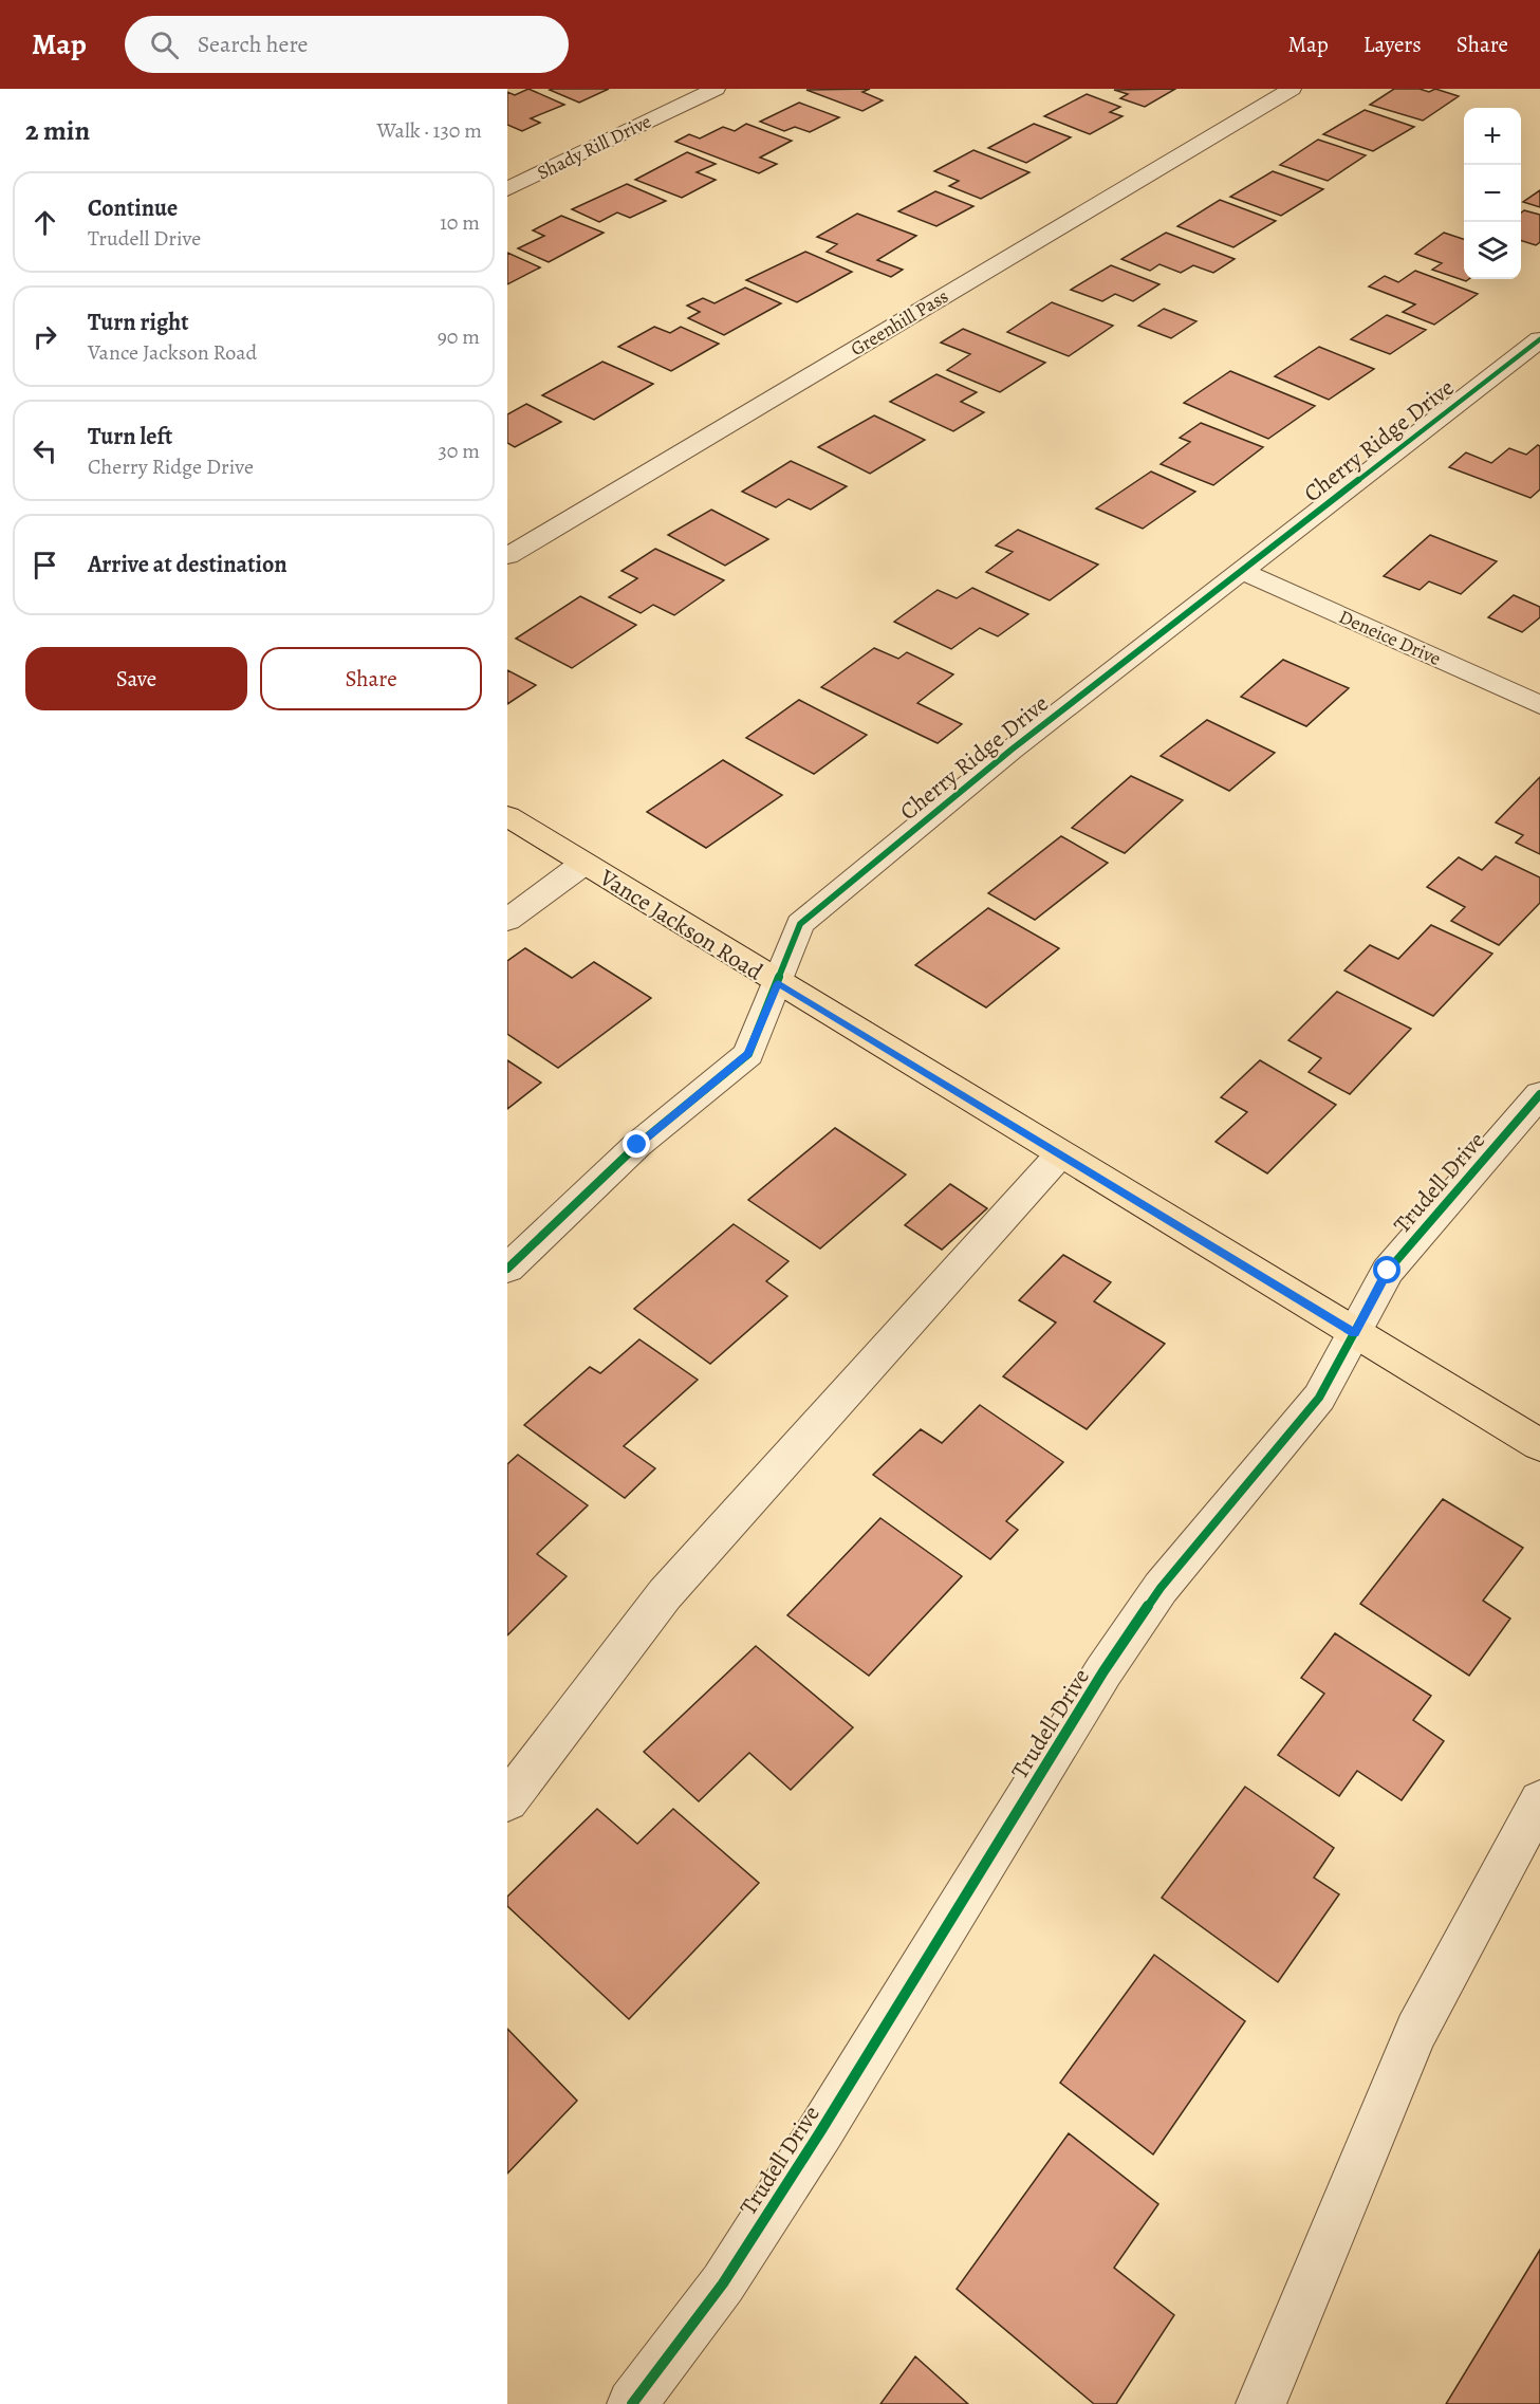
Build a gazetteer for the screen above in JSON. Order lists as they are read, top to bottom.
{
  "streets": {
    "main road": ["Vance Jackson Road"],
    "street": [
      "Shady Rill Drive",
      "Greenhill Pass",
      "Cherry Ridge Drive",
      "Deneice Drive",
      "Trudell Drive"
    ]
  },
  "crossings": [
    ["Cherry Ridge Drive", "Deneice Drive"],
    ["Cherry Ridge Drive", "Vance Jackson Road"],
    ["Vance Jackson Road", "Trudell Drive"]
  ],
  "page": {
    "header": "Map",
    "search": "Search here",
    "nav": ["Map", "Layers", "Share"],
    "heading": ["2 min", "Walk · 130 m"],
    "map_buttons": ["+", "−"],
    "list": [
      ["Continue", "Trudell Drive", "10 m"],
      ["Turn right", "Vance Jackson Road", "90 m"],
      ["Turn left", "Cherry Ridge Drive", "30 m"],
      "Arrive at destination"
    ],
    "buttons": ["Save", "Share"]
  }
}
